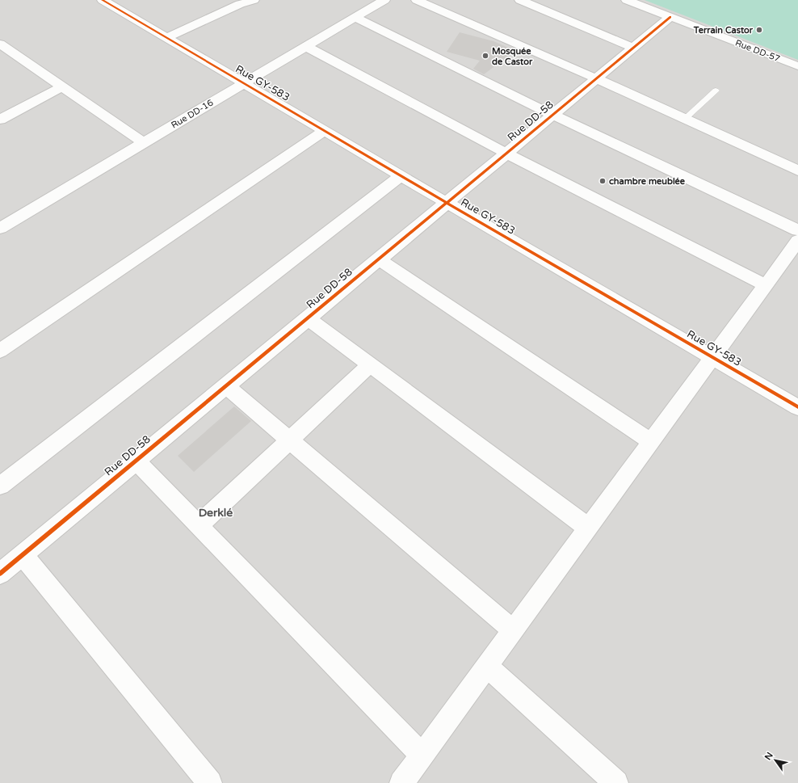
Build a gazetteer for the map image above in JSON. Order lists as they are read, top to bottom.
{
  "streets": {
    "street": [
      "Rue DD-57",
      "Rue GY-583",
      "Rue DD-16",
      "Rue DD-58"
    ]
  },
  "crossings": [
    ["Rue DD-57", "Rue DD-58"],
    ["Rue GY-583", "Rue DD-16"],
    ["Rue GY-583", "Rue DD-58"]
  ],
  "districts": ["Derklé"],
  "places": ["Terrain Castor", "Mosquée de Castor", "chambre meublée"],
  "north": "top left"
}
